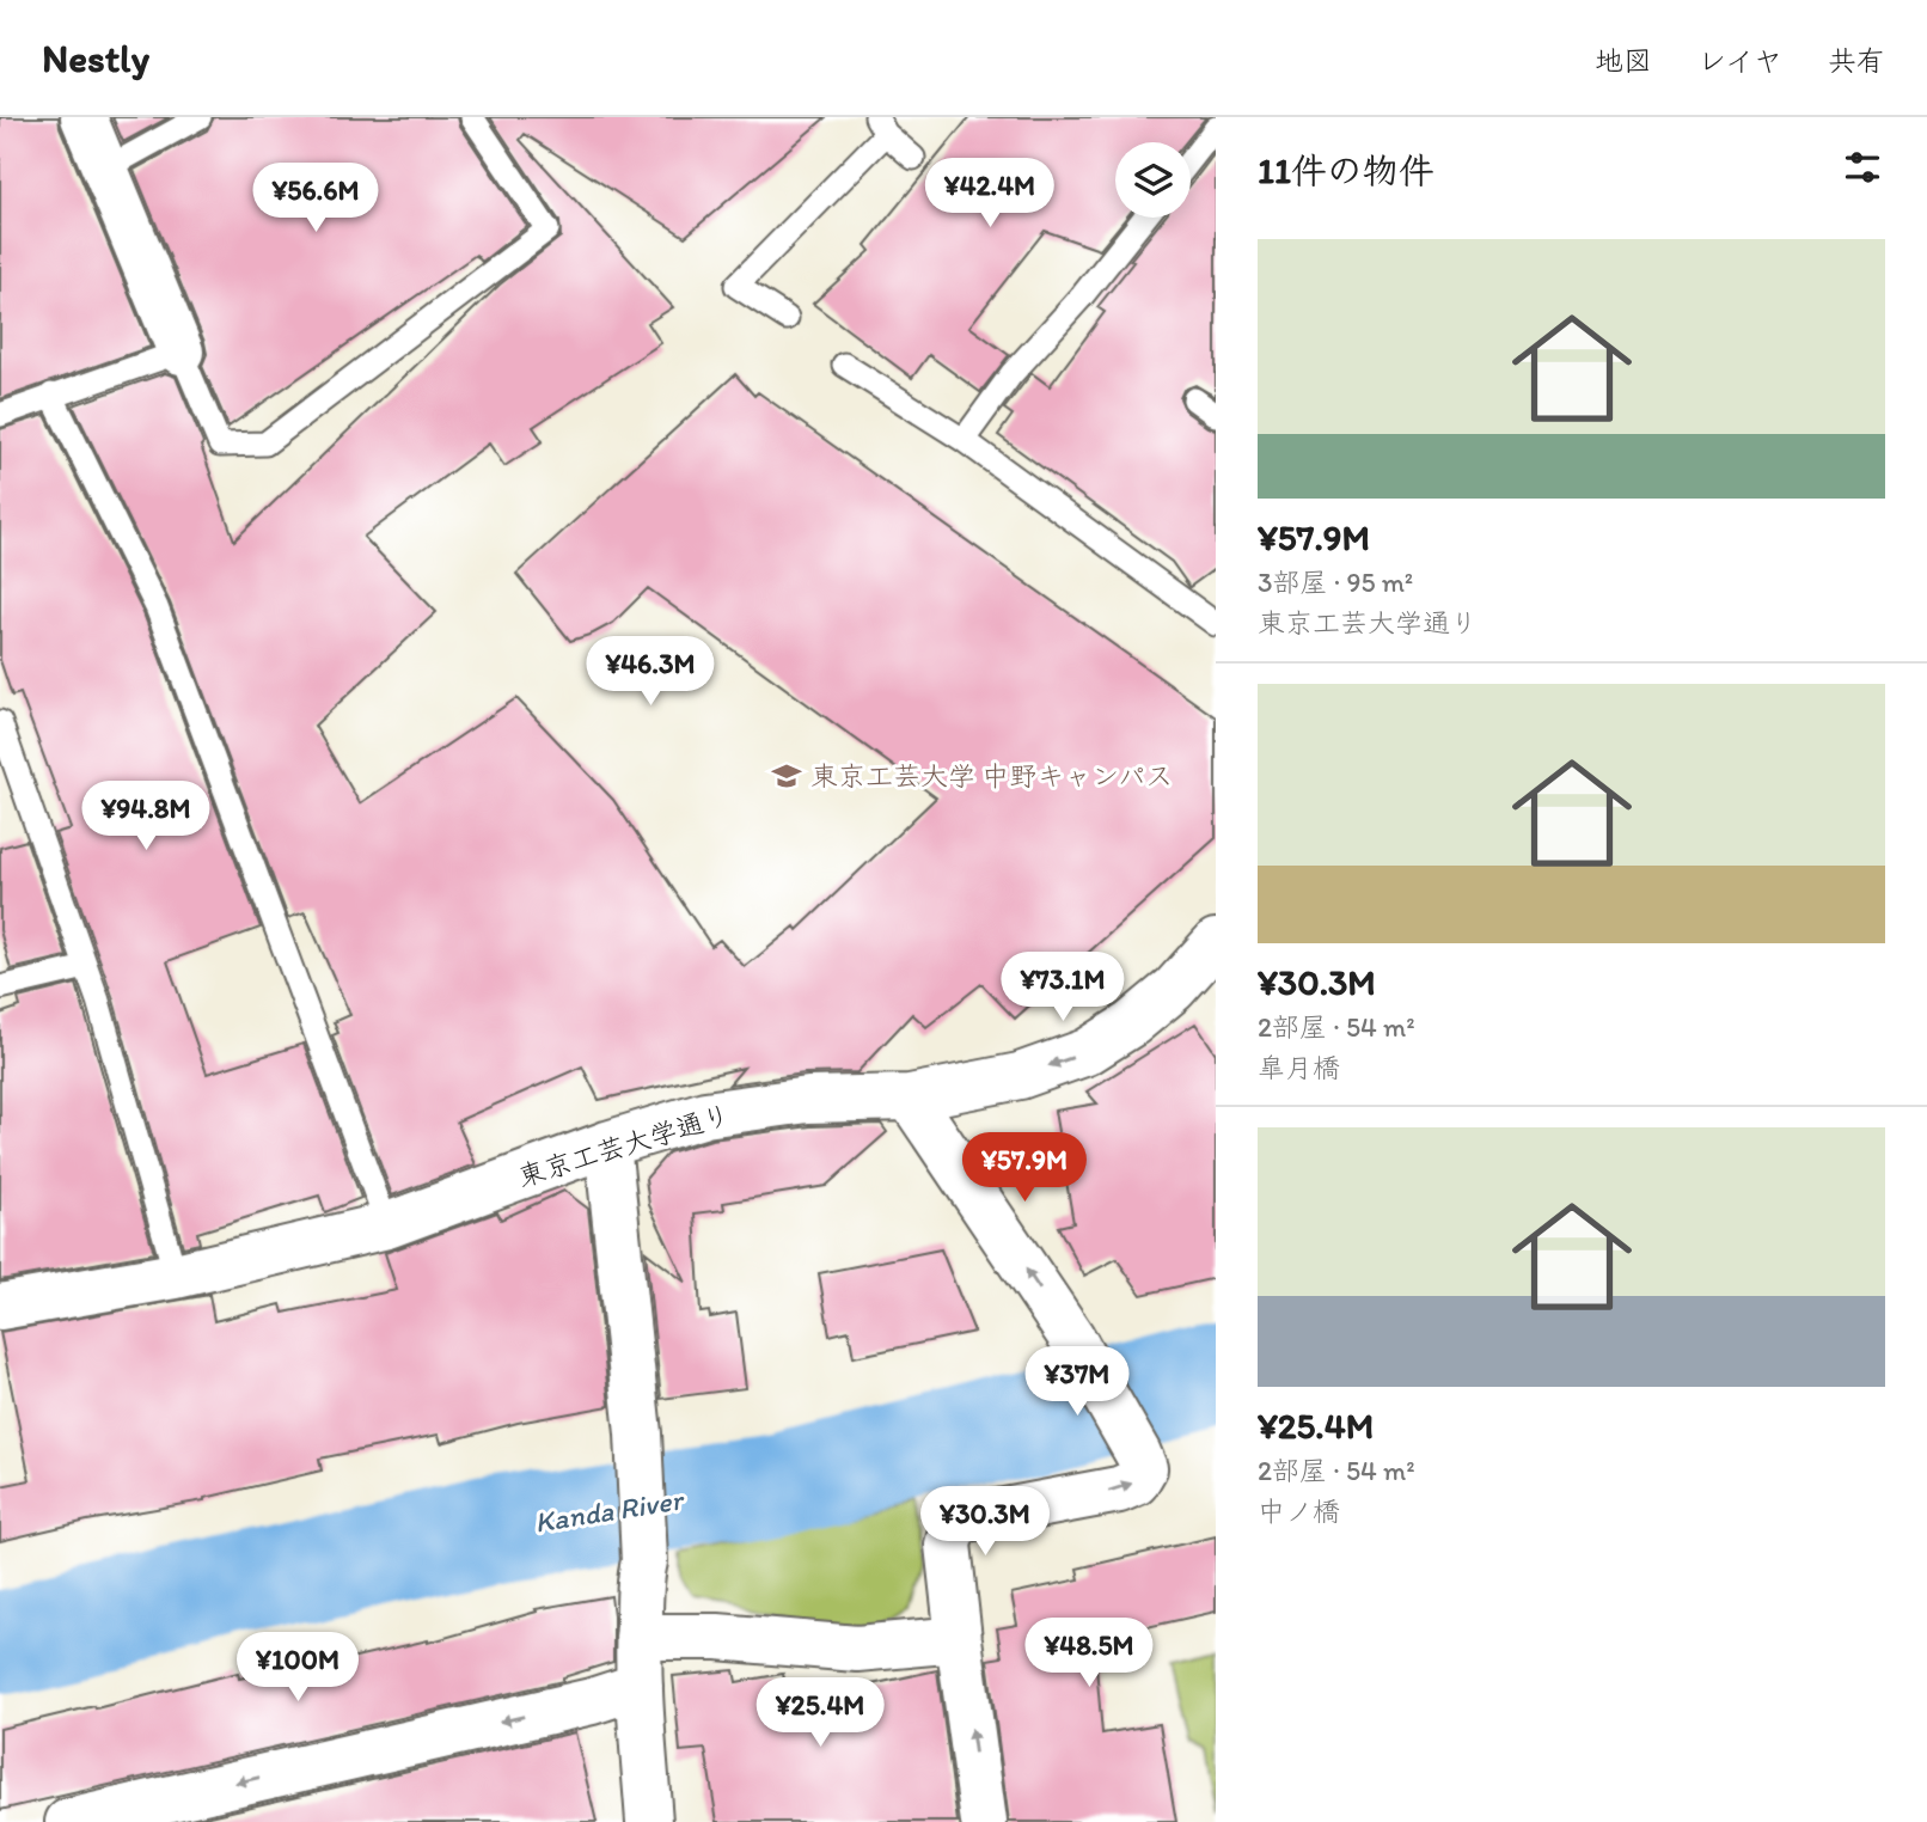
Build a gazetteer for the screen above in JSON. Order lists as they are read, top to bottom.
{
  "streets": {
    "street": ["東京工芸大学通り"]
  },
  "water": ["Kanda River"],
  "places": {
    "school or university": ["東京工芸大学 中野キャンパス"]
  },
  "page": {
    "header": "Nestly",
    "nav": ["地図", "レイヤ", "共有"],
    "heading": "11件の物件",
    "price": [
      "¥42.4M",
      "¥56.6M",
      "¥46.3M",
      "¥94.8M",
      "¥73.1M",
      "¥57.9M",
      "¥37M",
      "¥30.3M",
      "¥48.5M",
      "¥100M",
      "¥25.4M"
    ],
    "list": [
      {
        "name": "¥57.9M",
        "note": "3部屋 · 95 m² · 東京工芸大学通り"
      },
      {
        "name": "¥30.3M",
        "note": "2部屋 · 54 m² · 皐月橋"
      },
      {
        "name": "¥25.4M",
        "note": "2部屋 · 54 m² · 中ノ橋"
      }
    ]
  }
}
